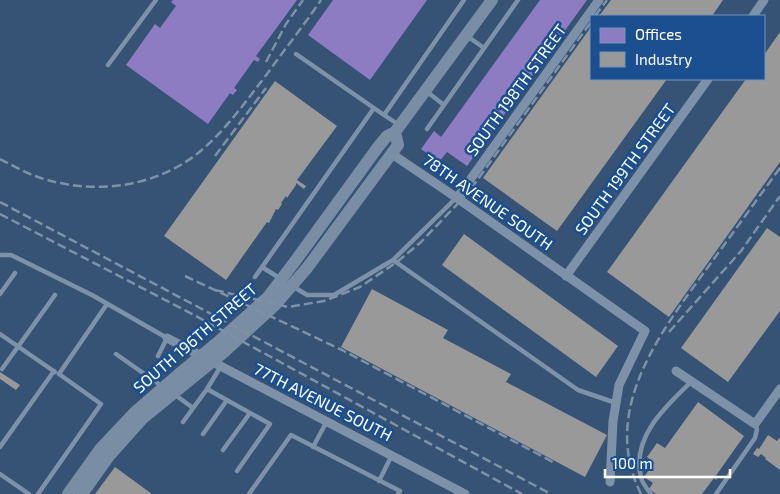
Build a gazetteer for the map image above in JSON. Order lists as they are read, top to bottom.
{
  "streets": {
    "main road": ["SOUTH 196TH STREET"],
    "street": [
      "SOUTH 198TH STREET",
      "SOUTH 199TH STREET",
      "78TH AVENUE SOUTH",
      "77TH AVENUE SOUTH"
    ]
  },
  "crossings": [
    ["SOUTH 198TH STREET", "78TH AVENUE SOUTH"],
    ["SOUTH 199TH STREET", "78TH AVENUE SOUTH"],
    ["78TH AVENUE SOUTH", "SOUTH 196TH STREET"]
  ],
  "legend": ["Offices", "Industry"],
  "scale_bar": "100 m"
}
